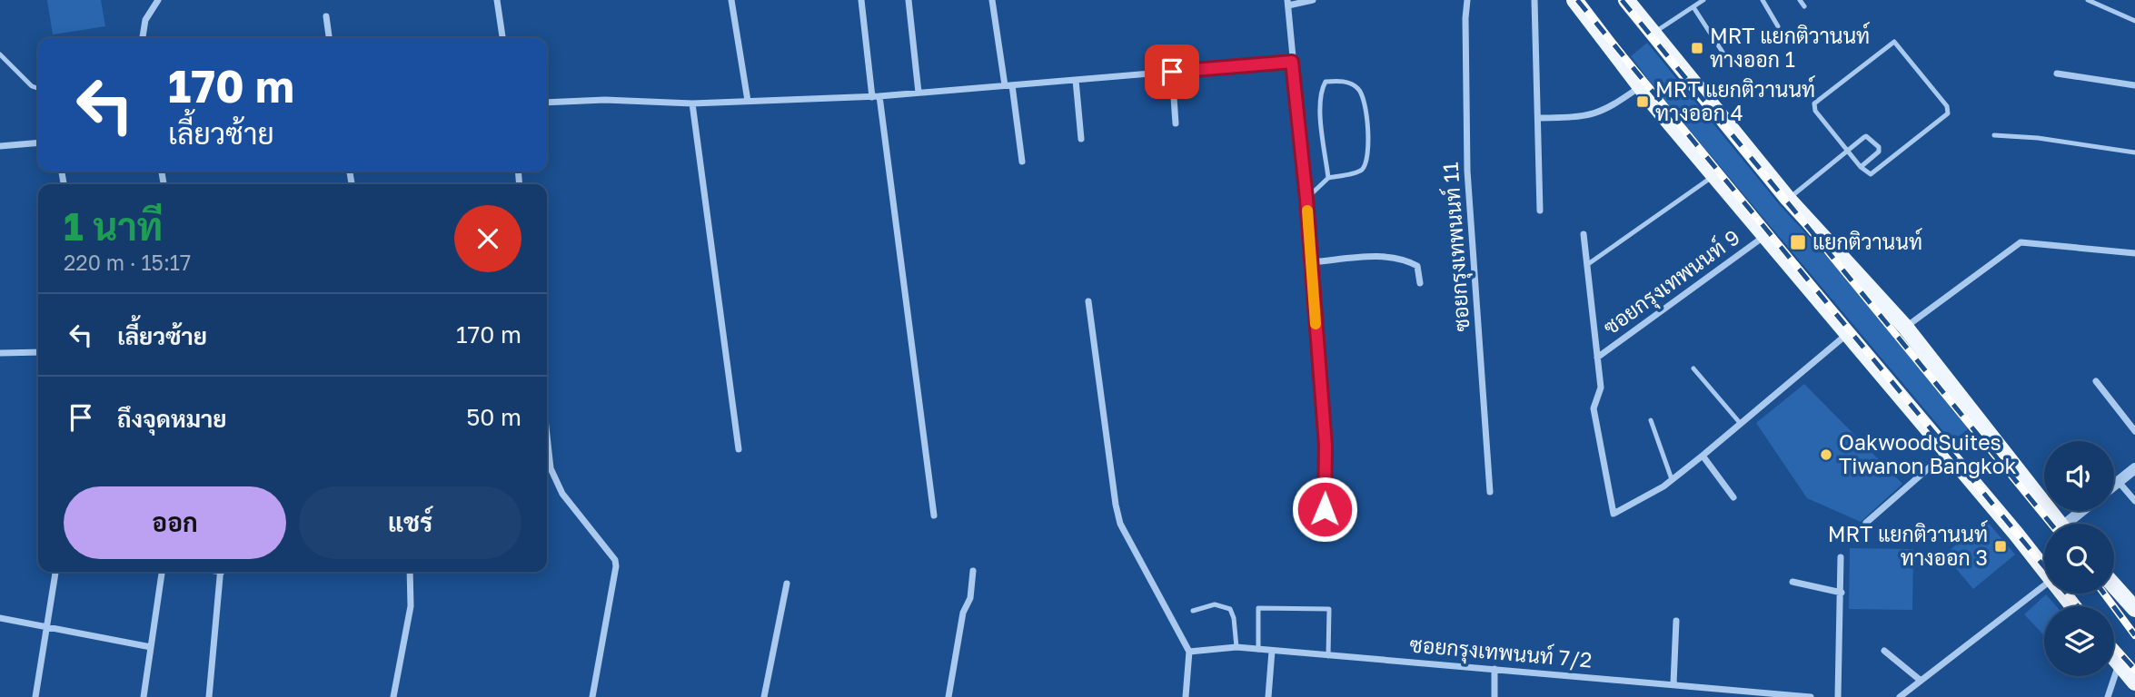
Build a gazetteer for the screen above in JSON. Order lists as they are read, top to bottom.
{
  "streets": {
    "street": ["ซอยกรุงเทพนนท์ 11", "ซอยกรุงเทพนนท์ 9", "ซอยกรุงเทพนนท์ 7/2"]
  },
  "places": {
    "transit": [
      "MRT แยกติวานนท์ ทางออก 1",
      "MRT แยกติวานนท์ ทางออก 4",
      "แยกติวานนท์",
      "MRT แยกติวานนท์ ทางออก 3"
    ],
    "other": ["Oakwood Suites Tiwanon Bangkok"]
  },
  "page": {
    "turn": ["170 m", "เลี้ยวซ้าย"],
    "heading": ["1 นาที", "220 m · 15:17"],
    "list": [
      {
        "name": "เลี้ยวซ้าย",
        "value": "170 m"
      },
      {
        "name": "ถึงจุดหมาย",
        "value": "50 m"
      }
    ],
    "buttons": ["ออก", "แชร์"]
  }
}
